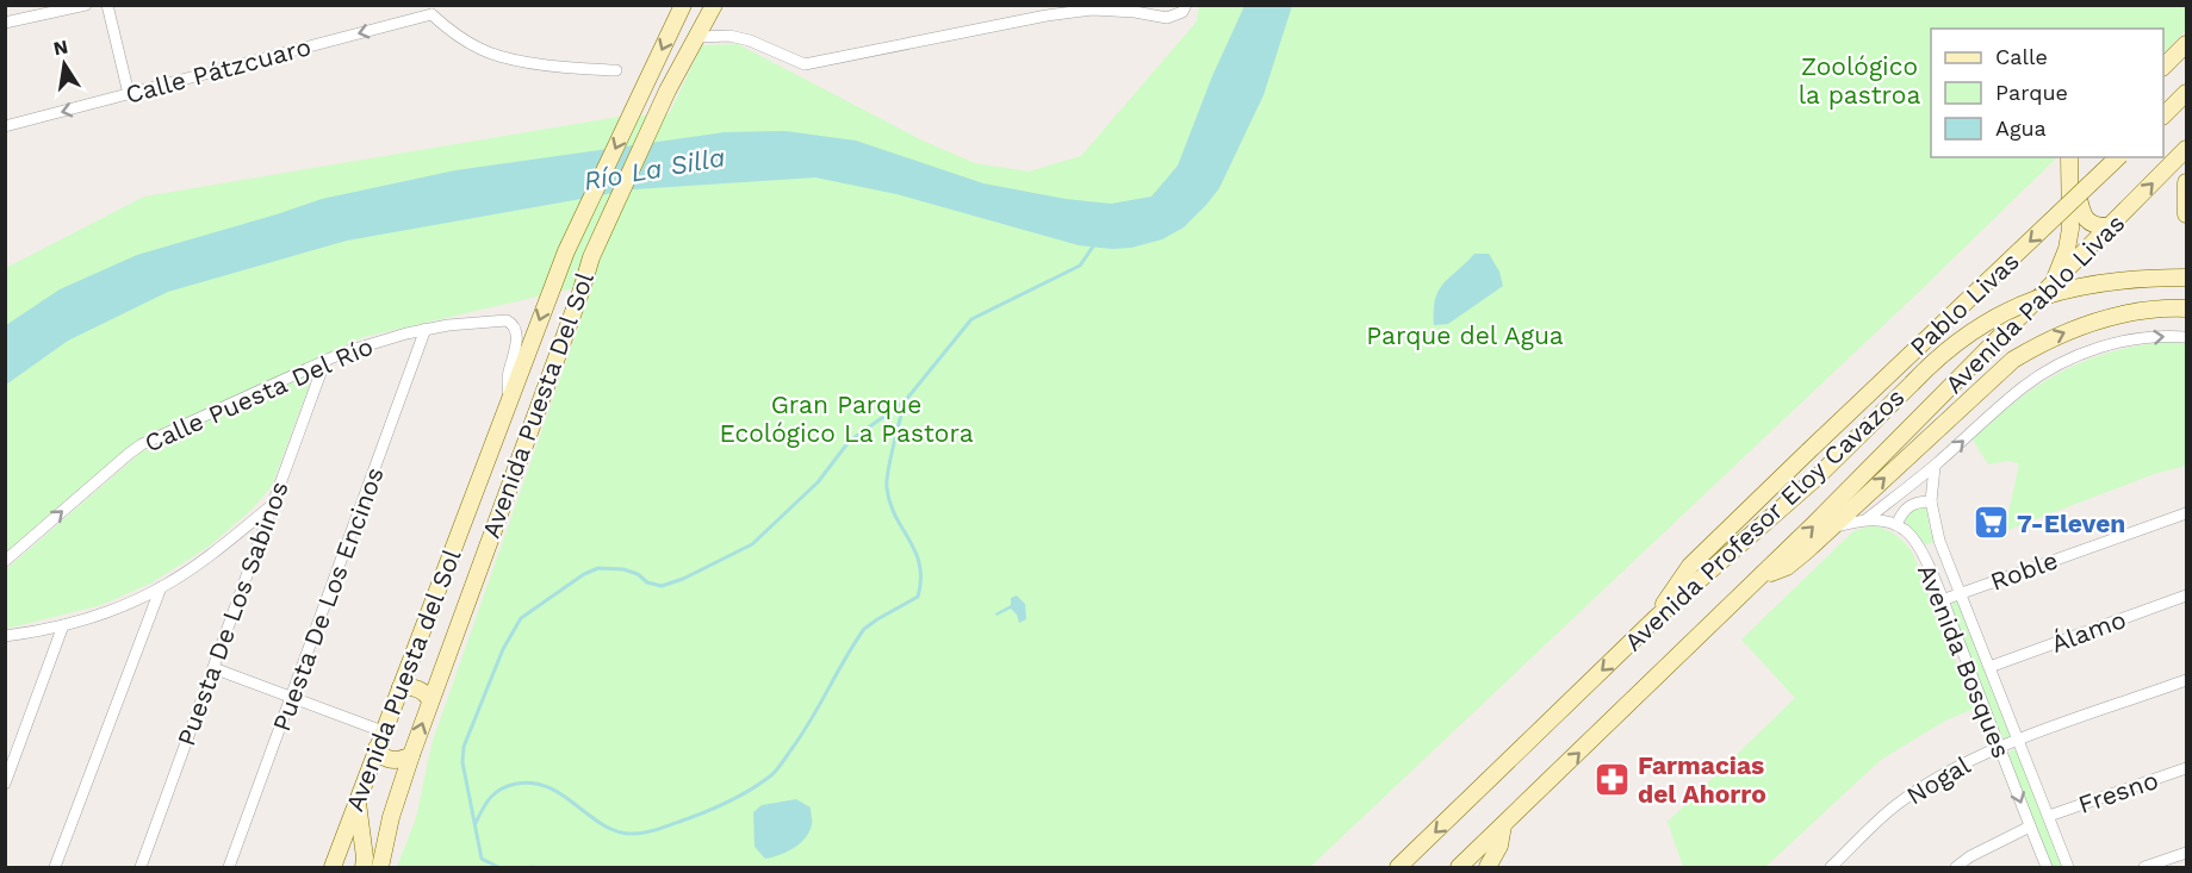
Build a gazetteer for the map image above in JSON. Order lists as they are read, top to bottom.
{
  "streets": {
    "main road": [
      "Pablo Livas",
      "Avenida Pablo Livas",
      "Avenida Puesta Del Sol",
      "Avenida Profesor Eloy Cavazos",
      "Avenida Puesta del Sol"
    ],
    "street": [
      "Calle Pátzcuaro",
      "Calle Puesta Del Río",
      "Roble",
      "Puesta De Los Encinos",
      "Puesta De Los Sabinos",
      "Álamo",
      "Avenida Bosques",
      "Nogal",
      "Fresno"
    ]
  },
  "crossings": [
    ["Pablo Livas", "Avenida Profesor Eloy Cavazos"],
    ["Avenida Pablo Livas", "Avenida Profesor Eloy Cavazos"],
    ["Calle Puesta Del Río", "Puesta De Los Encinos"],
    ["Calle Puesta Del Río", "Puesta De Los Sabinos"],
    ["Calle Puesta Del Río", "Avenida Puesta del Sol"],
    ["Avenida Puesta Del Sol", "Avenida Puesta del Sol"],
    ["Roble", "Avenida Bosques"],
    ["Álamo", "Avenida Bosques"],
    ["Avenida Bosques", "Nogal"],
    ["Avenida Bosques", "Fresno"]
  ],
  "one_way": [
    "Calle Pátzcuaro",
    "Pablo Livas",
    "Avenida Pablo Livas",
    "Calle Puesta Del Río"
  ],
  "water": ["Río La Silla"],
  "parks": ["Zoológico la pastroa", "Parque del Agua", "Gran Parque Ecológico La Pastora"],
  "places": {
    "supermarket": ["7-Eleven"],
    "pharmacy": ["Farmacias del Ahorro"]
  },
  "legend": ["Calle", "Parque", "Agua"],
  "north": "top"
}
